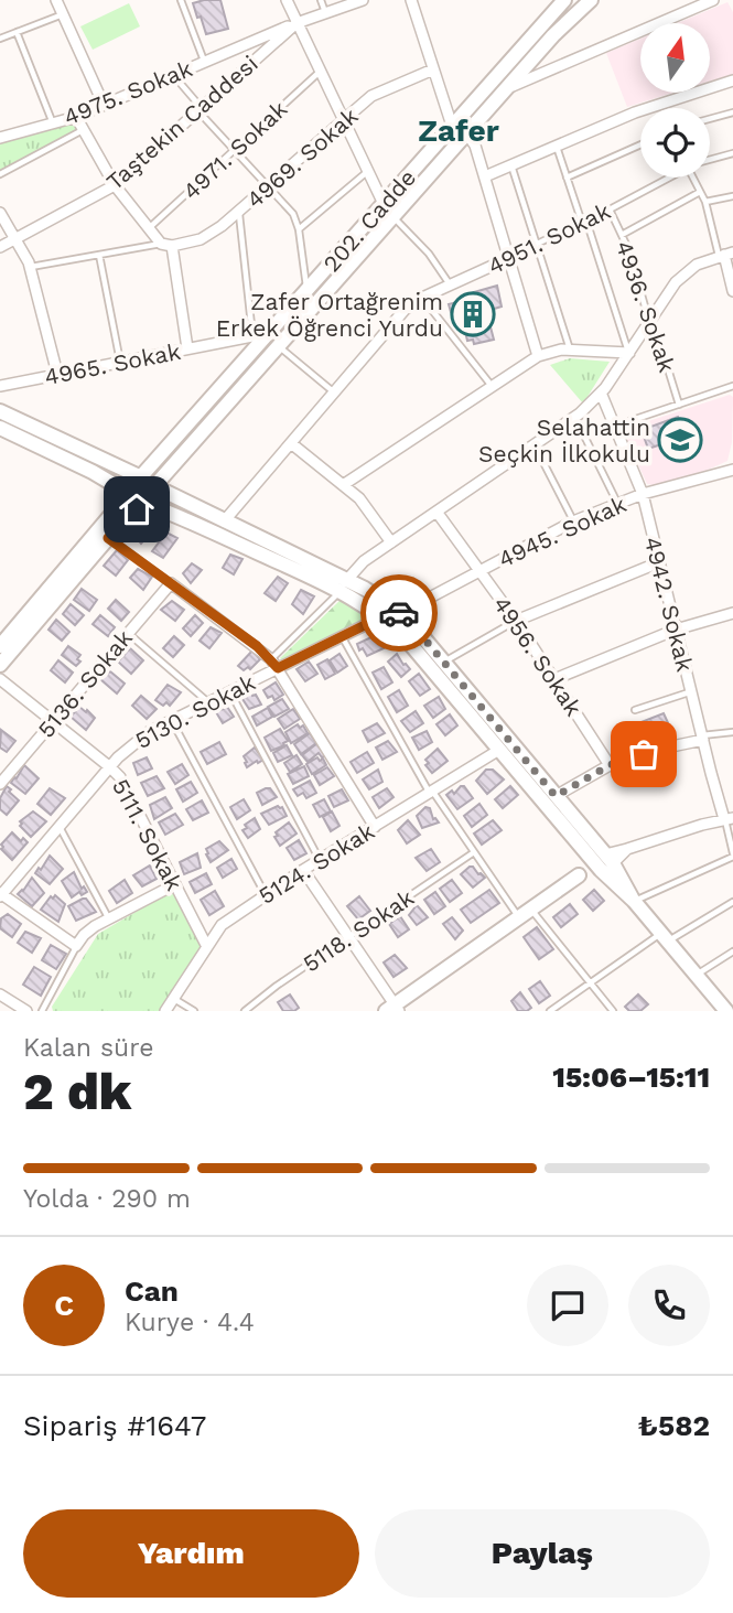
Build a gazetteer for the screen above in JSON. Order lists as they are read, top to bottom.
{
  "streets": {
    "main road": ["202. Cadde"],
    "street": [
      "4975. Sokak",
      "Taştekin Caddesi",
      "4969. Sokak",
      "4951. Sokak",
      "4965. Sokak",
      "4945. Sokak",
      "4942. Sokak",
      "4956. Sokak",
      "5136. Sokak",
      "5130. Sokak",
      "5111. Sokak",
      "5124. Sokak"
    ],
    "lane": ["4971. Sokak", "4936. Sokak", "5118. Sokak"]
  },
  "crossings": [
    ["4975. Sokak", "Taştekin Caddesi"],
    ["202. Cadde", "4965. Sokak"],
    ["4951. Sokak", "4936. Sokak"],
    ["4945. Sokak", "4942. Sokak"],
    ["4945. Sokak", "4956. Sokak"],
    ["4945. Sokak", "5130. Sokak"],
    ["5136. Sokak", "5111. Sokak"],
    ["5130. Sokak", "5111. Sokak"],
    ["5111. Sokak", "5124. Sokak"]
  ],
  "districts": ["Zafer"],
  "places": {
    "building": ["Zafer Ortağrenim Erkek Öğrenci Yurdu"],
    "school or university": ["Selahattin Seçkin İlkokulu"]
  },
  "north": "top",
  "page": {
    "heading": ["2 dk", "Kalan süre", "15:06–15:11"],
    "panel": [
      "Can",
      "Kurye · 4.4",
      "Sipariş #1647",
      "₺582"
    ],
    "bar": "Yolda · 290 m",
    "round": "C",
    "buttons": ["Yardım", "Paylaş"]
  }
}
